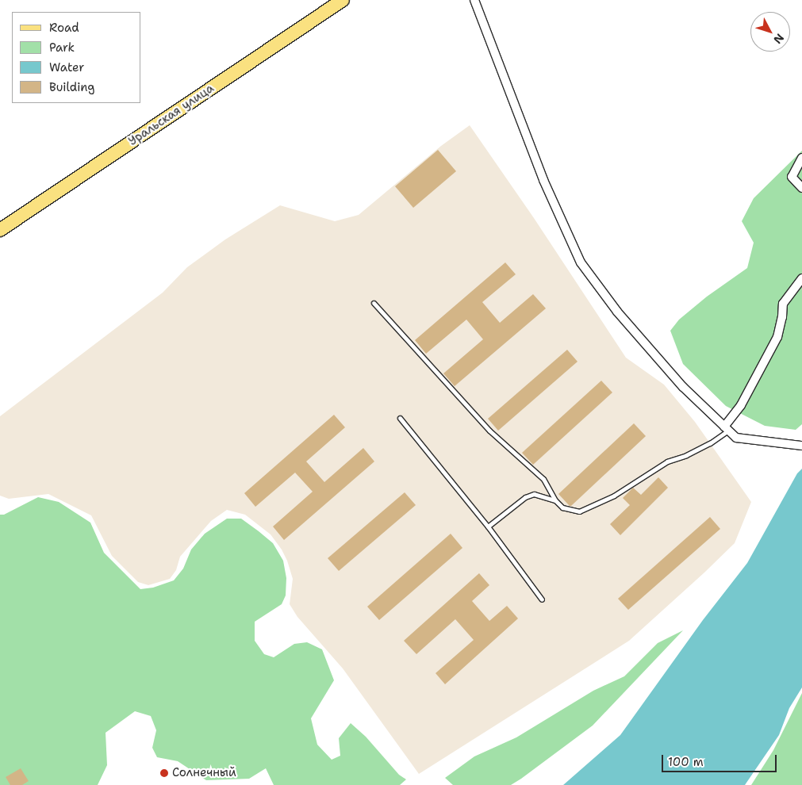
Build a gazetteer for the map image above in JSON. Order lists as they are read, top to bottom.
{
  "streets": {
    "main road": ["Уральская улица"]
  },
  "places": ["Солнечный"],
  "legend": [
    "Road",
    "Park",
    "Water",
    "Building"
  ],
  "scale_bar": "100 m",
  "north": "bottom right"
}
